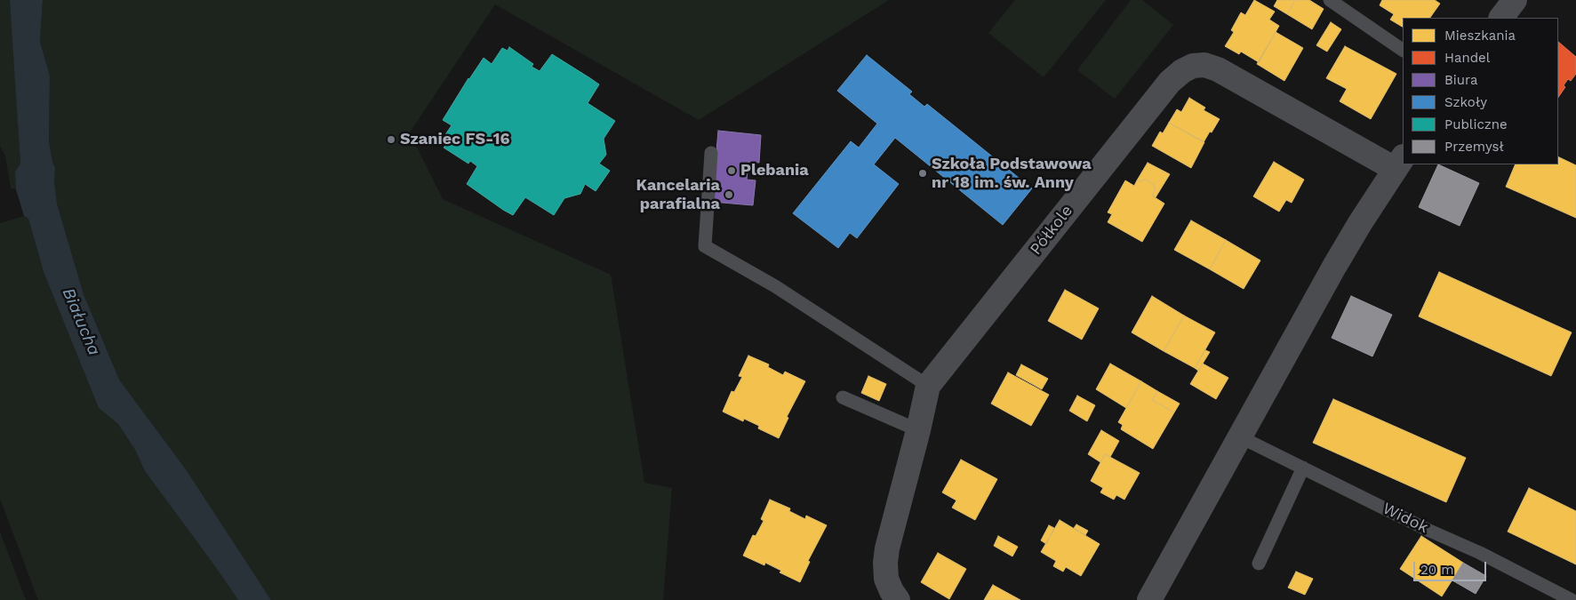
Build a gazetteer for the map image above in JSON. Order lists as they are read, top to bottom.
{
  "streets": {
    "street": ["Półkole"],
    "lane": ["Widok"]
  },
  "water": ["Białucha"],
  "places": [
    "Szaniec FS-16",
    "Plebania",
    "Szkoła Podstawowa nr 18 im. św. Anny",
    "Kancelaria parafialna"
  ],
  "legend": [
    "Mieszkania",
    "Handel",
    "Biura",
    "Szkoły",
    "Publiczne",
    "Przemysł"
  ],
  "scale_bar": "20 m"
}
